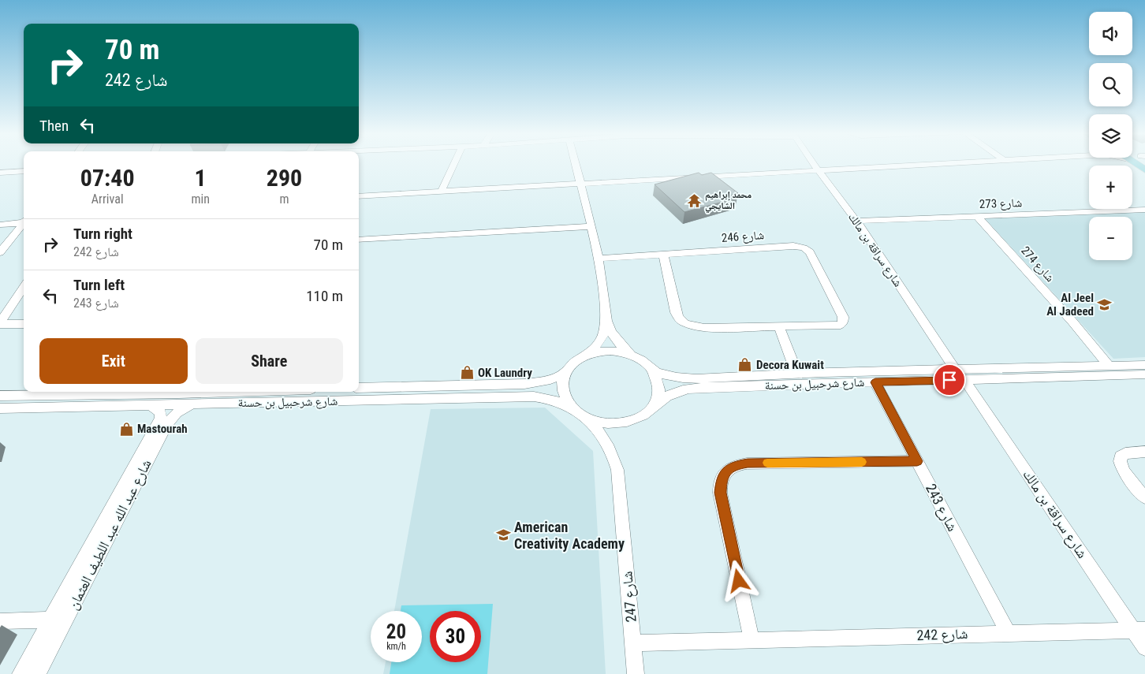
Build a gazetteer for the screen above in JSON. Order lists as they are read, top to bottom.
{
  "streets": {
    "street": [
      "شارع 273",
      "شارع 246",
      "شارع سراقة بن مالك",
      "شارع 274",
      "شارع شرحبيل بن حسنة",
      "شارع 243",
      "شارع عبد الله عبد اللطيف العثمان",
      "شارع 247",
      "شارع 242"
    ]
  },
  "crossings": [
    ["شارع 273", "شارع سراقة بن مالك"],
    ["شارع 273", "شارع 274"],
    ["شارع سراقة بن مالك", "شارع شرحبيل بن حسنة"],
    ["شارع سراقة بن مالك", "شارع 242"],
    ["شارع 274", "شارع شرحبيل بن حسنة"],
    ["شارع شرحبيل بن حسنة", "شارع 243"],
    ["شارع شرحبيل بن حسنة", "شارع عبد الله عبد اللطيف العثمان"],
    ["شارع شرحبيل بن حسنة", "شارع 247"],
    ["شارع 243", "شارع 242"],
    ["شارع 247", "شارع 242"]
  ],
  "places": {
    "temple": ["محمد إبراهيم الشايجي"],
    "school or university": ["Al Jeel Al Jadeed", "American Creativity Academy"],
    "shop": ["Decora Kuwait", "OK Laundry", "Mastourah"]
  },
  "page": {
    "map_buttons": ["+", "−"],
    "turn": ["70 m", "شارع 242"],
    "then": "Then",
    "eta": [
      "07:40",
      "Arrival",
      "1",
      "min",
      "290",
      "m"
    ],
    "list": [
      {
        "name": "Turn right",
        "note": "شارع 242",
        "value": "70 m"
      },
      {
        "name": "Turn left",
        "note": "شارع 243",
        "value": "110 m"
      }
    ],
    "buttons": ["Exit", "Share"],
    "speed": "20 km/h",
    "limit": "30"
  }
}
